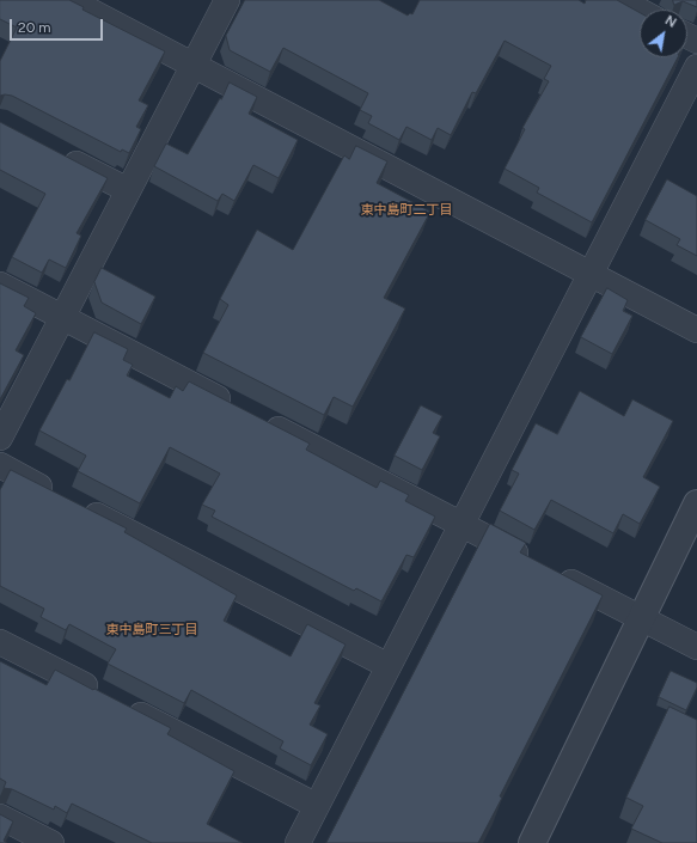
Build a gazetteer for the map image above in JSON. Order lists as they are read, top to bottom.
{
  "districts": ["東中島町二丁目", "東中島町三丁目"],
  "scale_bar": "20 m",
  "north": "top right"
}
